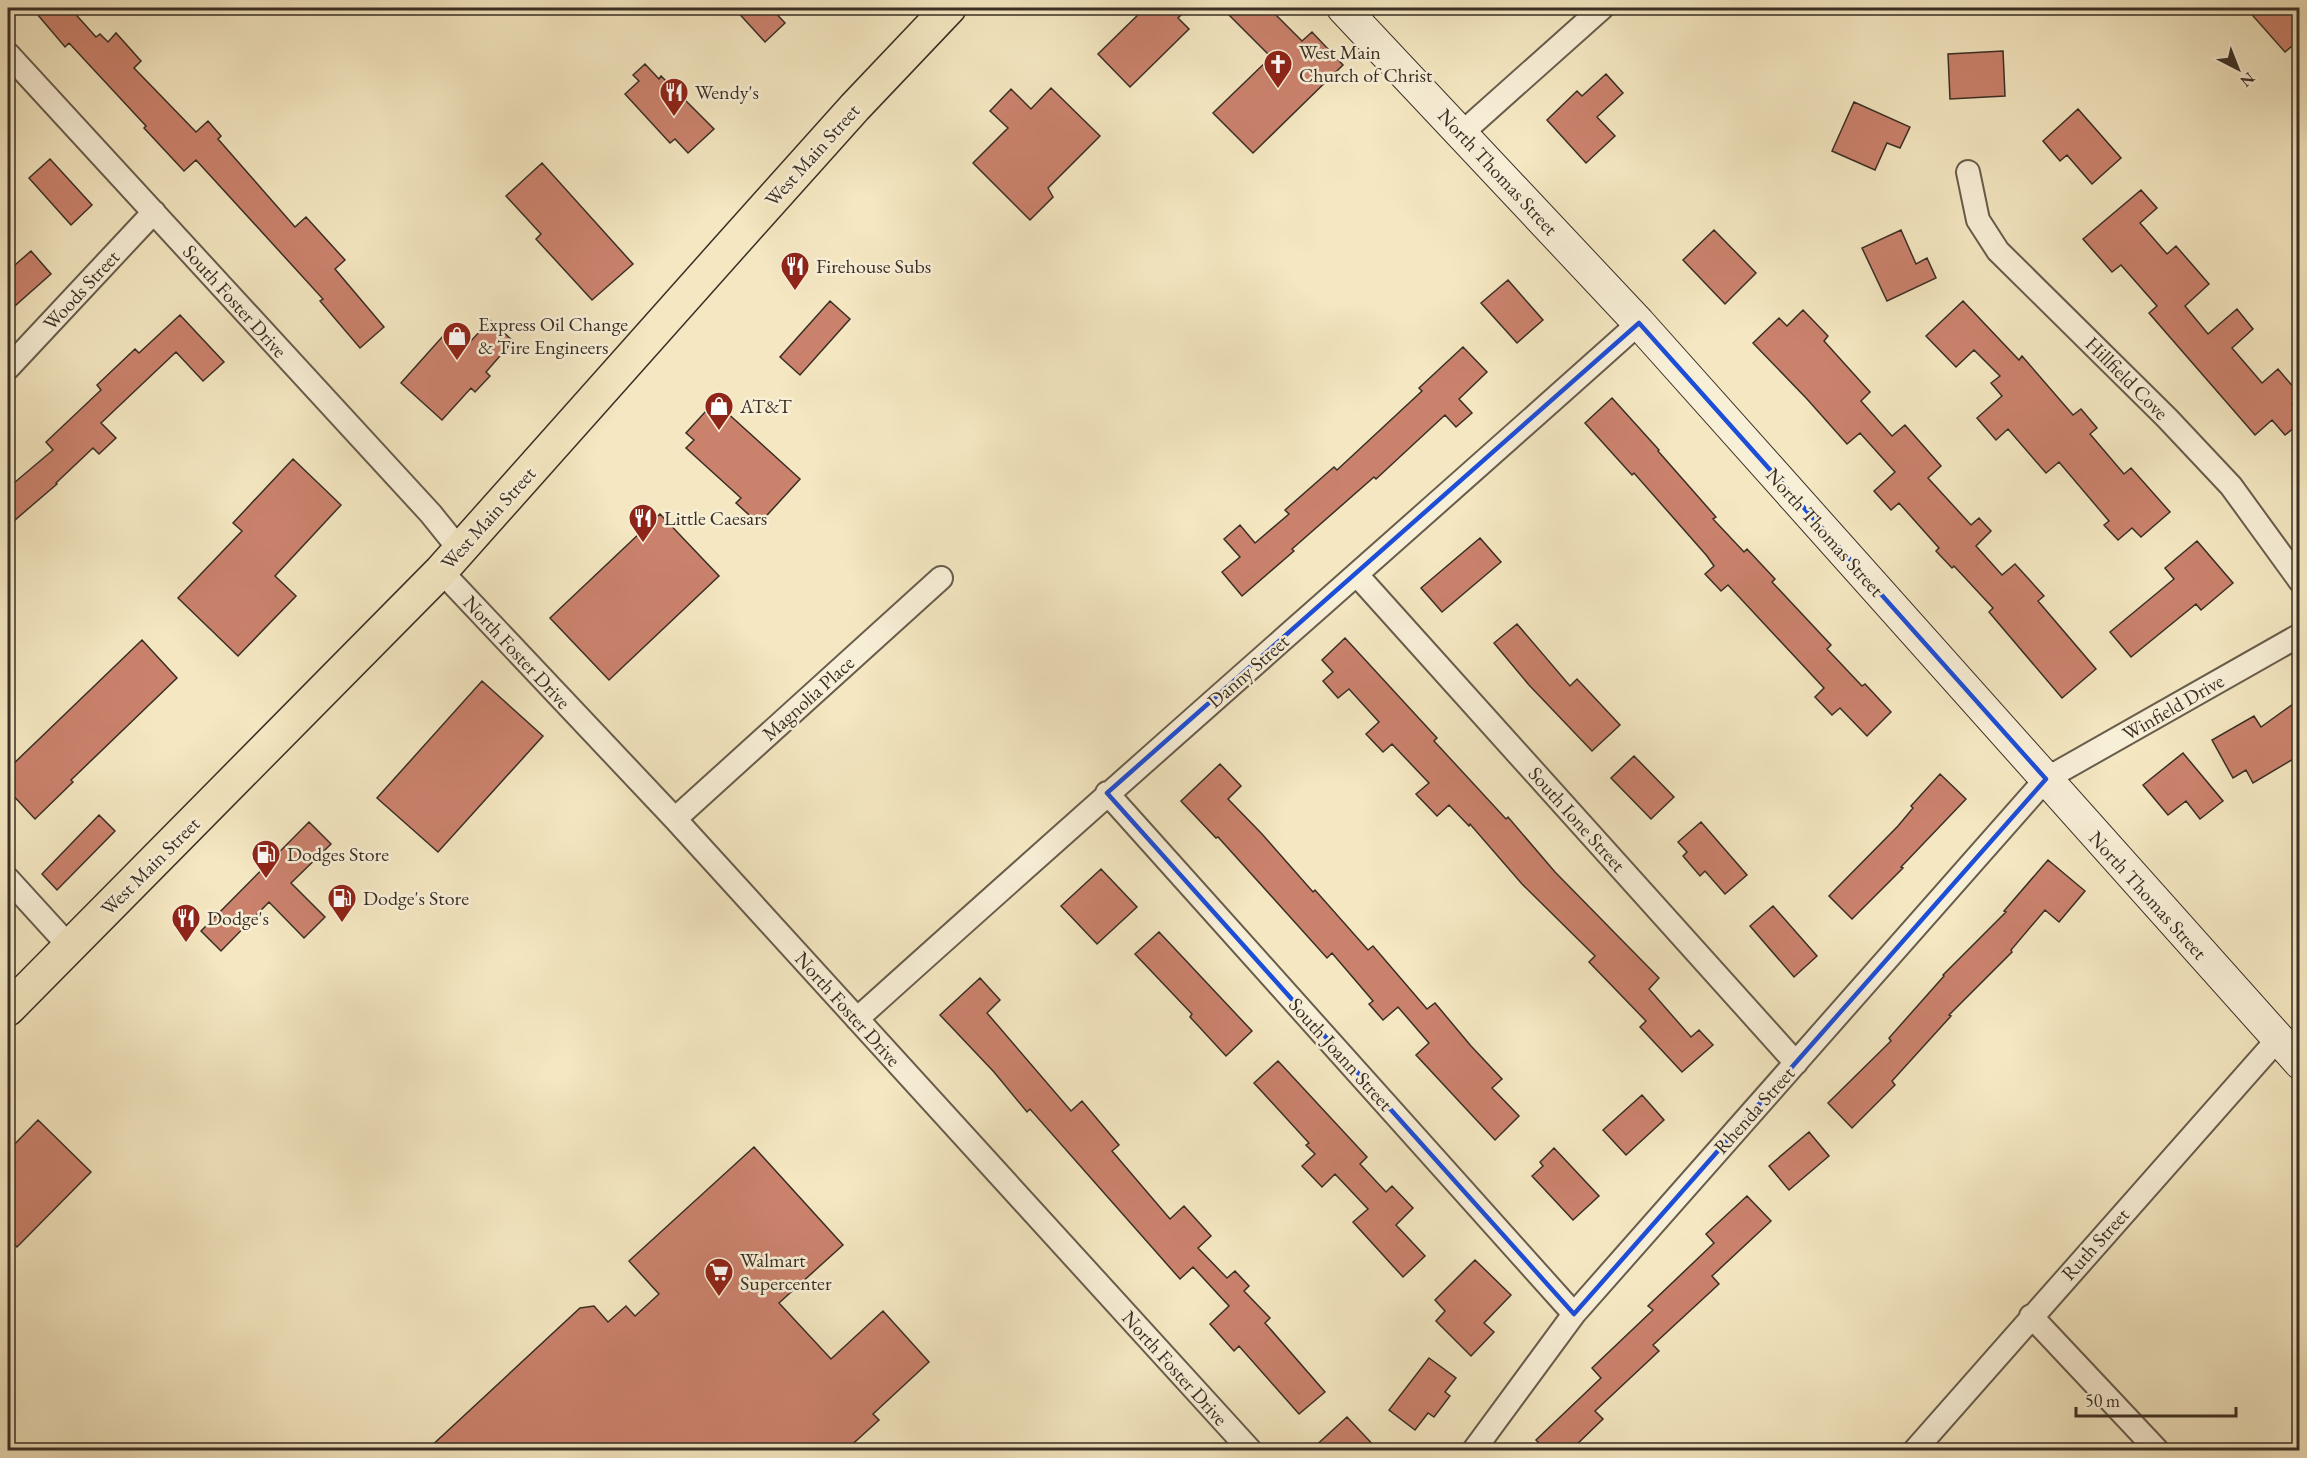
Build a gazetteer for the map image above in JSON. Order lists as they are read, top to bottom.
{
  "streets": {
    "main road": ["West Main Street"],
    "street": [
      "North Thomas Street",
      "Woods Street",
      "South Foster Drive",
      "Hillfield Cove",
      "North Foster Drive",
      "Danny Street",
      "Magnolia Place",
      "Winfield Drive",
      "South Ione Street",
      "South Joann Street",
      "Rhenda Street",
      "Ruth Street"
    ]
  },
  "crossings": [
    ["West Main Street", "South Foster Drive"],
    ["West Main Street", "North Foster Drive"],
    ["North Thomas Street", "Danny Street"],
    ["North Thomas Street", "Winfield Drive"],
    ["North Thomas Street", "Rhenda Street"],
    ["North Thomas Street", "Ruth Street"],
    ["Woods Street", "South Foster Drive"],
    ["South Foster Drive", "North Foster Drive"],
    ["North Foster Drive", "Danny Street"],
    ["North Foster Drive", "Magnolia Place"],
    ["Danny Street", "South Ione Street"],
    ["Danny Street", "South Joann Street"],
    ["Winfield Drive", "Rhenda Street"],
    ["South Ione Street", "Rhenda Street"],
    ["South Joann Street", "Rhenda Street"]
  ],
  "places": {
    "church": ["West Main Church of Christ"],
    "restaurant": [
      "Wendy's",
      "Firehouse Subs",
      "Little Caesars",
      "Dodge's"
    ],
    "shop": ["Express Oil Change & Tire Engineers", "AT&T"],
    "fuel station": ["Dodges Store", "Dodge's Store"],
    "supermarket": ["Walmart Supercenter"]
  },
  "scale_bar": "50 m",
  "north": "bottom right"
}
